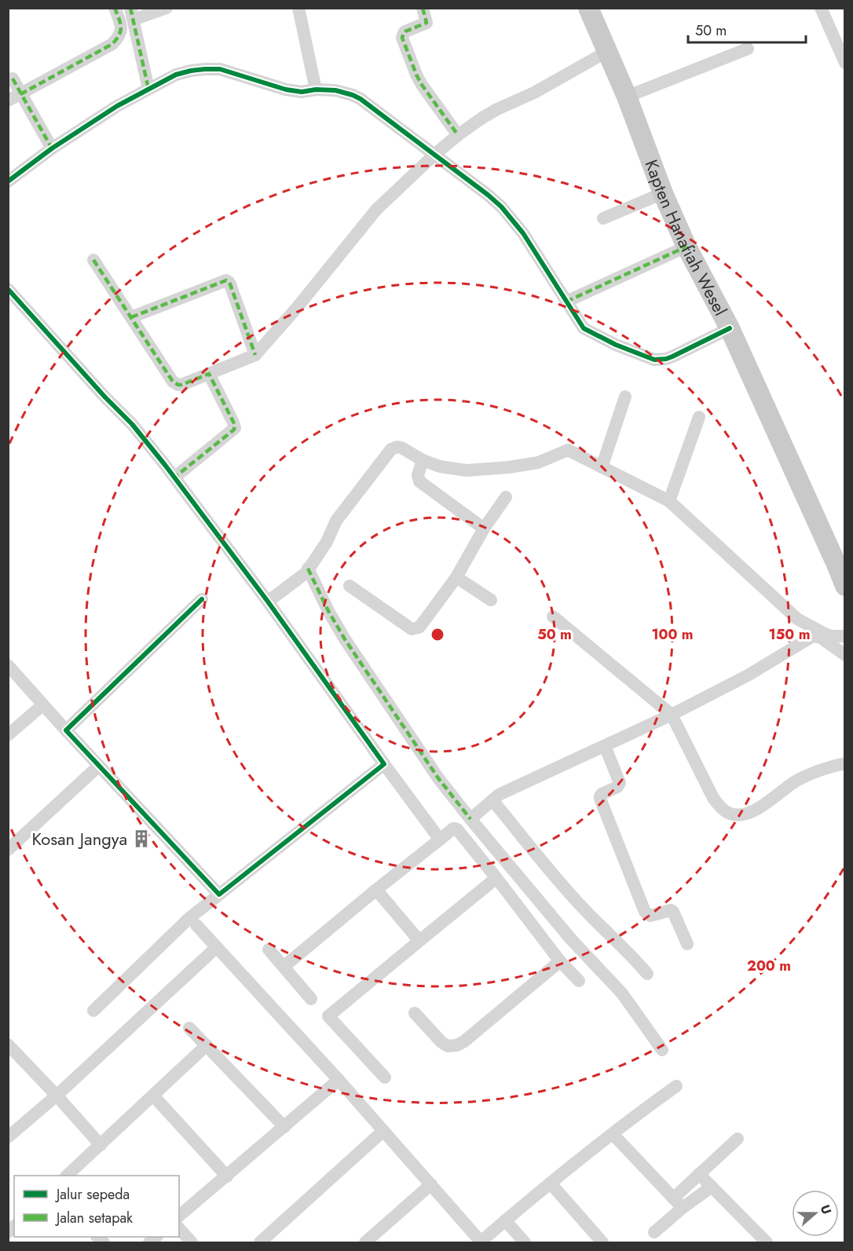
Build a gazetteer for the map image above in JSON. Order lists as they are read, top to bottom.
{
  "streets": {
    "main road": ["Kapten Hanafiah Wesel"]
  },
  "places": {
    "building": ["Kosan Jangya"]
  },
  "legend": ["Jalur sepeda", "Jalan setapak"],
  "scale_bar": "50 m",
  "north": "right",
  "rings": [
    "50 m",
    "100 m",
    "150 m",
    "200 m"
  ]
}
